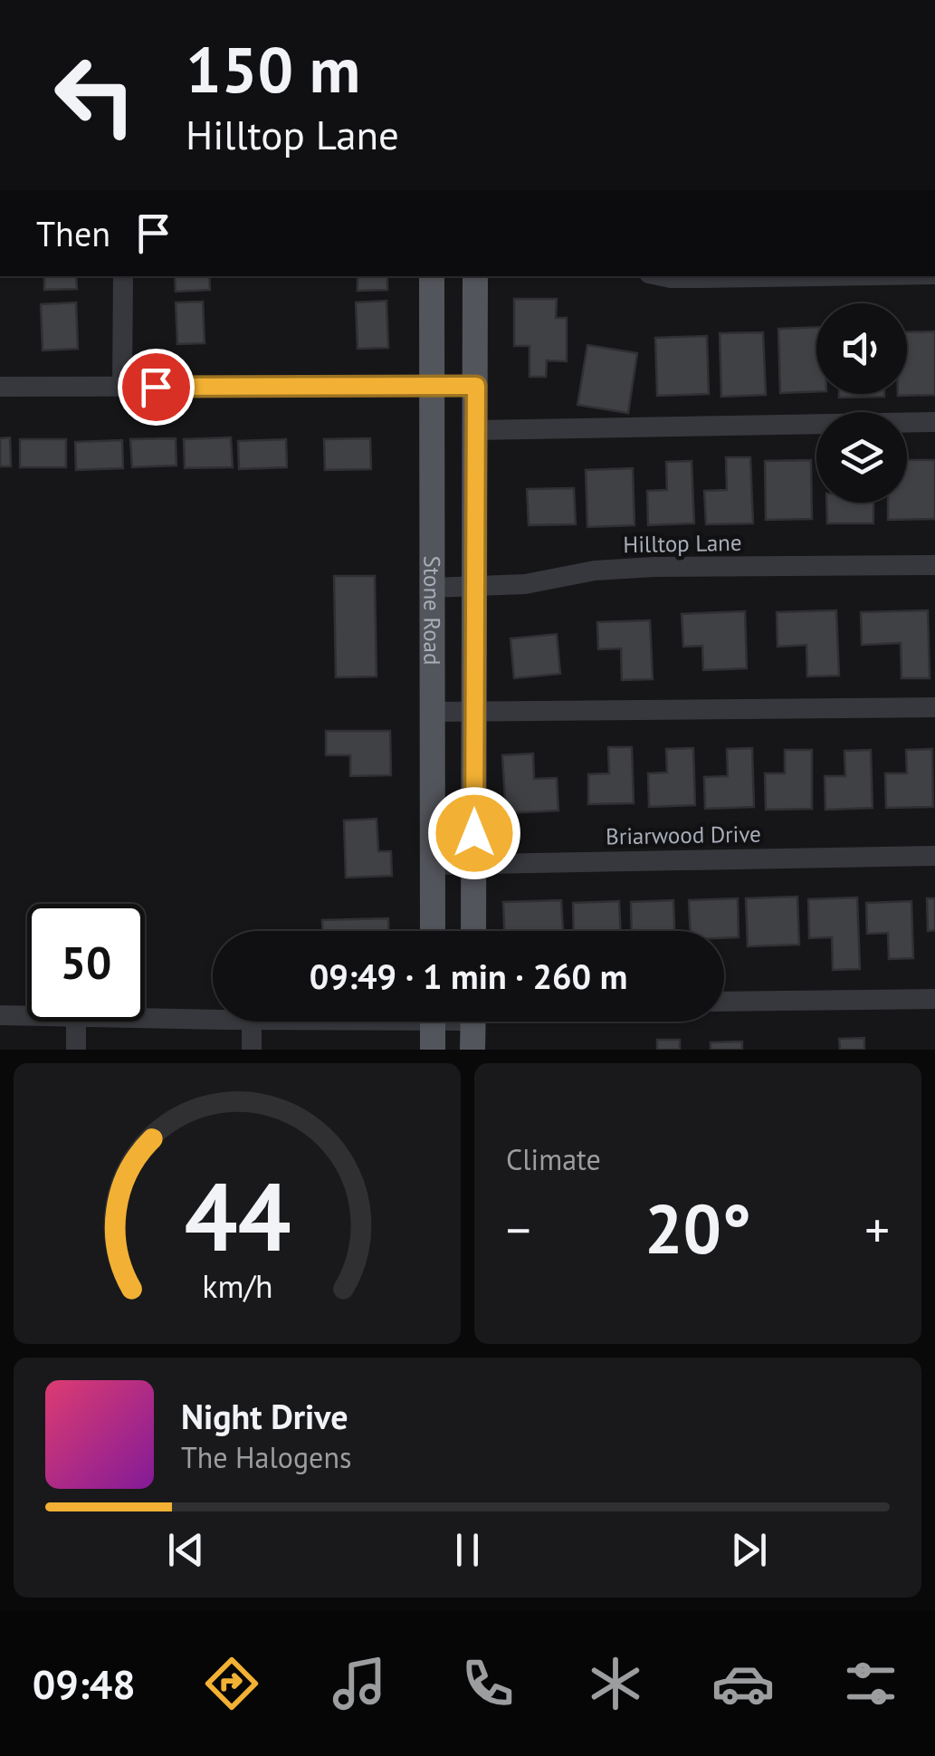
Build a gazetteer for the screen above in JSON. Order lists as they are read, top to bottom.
{
  "streets": {
    "main road": ["Stone Road"],
    "street": ["Hilltop Lane", "Briarwood Drive"]
  },
  "crossings": [
    ["Hilltop Lane", "Stone Road"],
    ["Stone Road", "Briarwood Drive"]
  ],
  "page": {
    "turn": ["150 m", "Hilltop Lane"],
    "then": "Then",
    "limit": "50",
    "trip": "09:49 · 1 min · 260 m",
    "tile": "Climate",
    "heat": ["−", "20°", "+"],
    "song": ["Night Drive", "The Halogens"],
    "tabs": "09:48",
    "gauge": ["44", "km/h"]
  }
}
